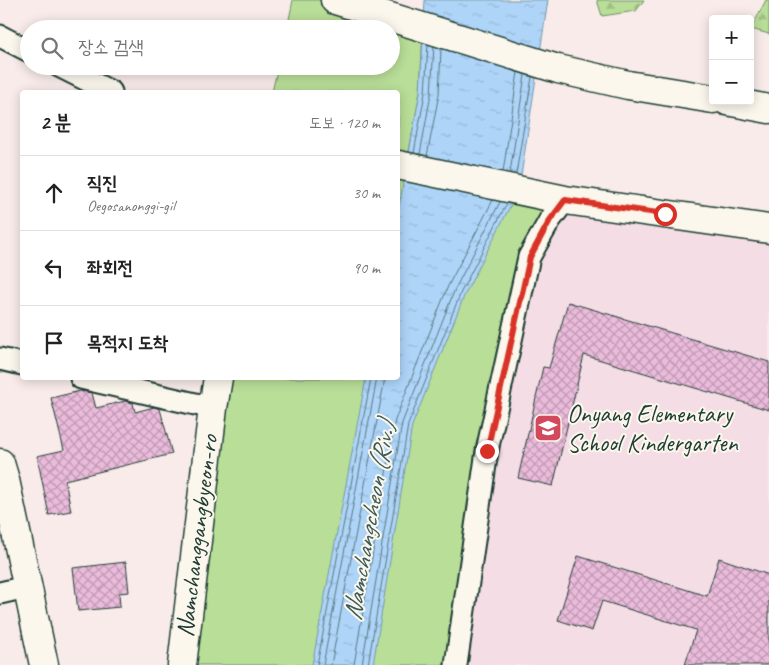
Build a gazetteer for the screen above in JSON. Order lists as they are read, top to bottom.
{
  "streets": {
    "main road": ["Namchanggangbyeon-ro"]
  },
  "water": ["Namchangcheon (Riv.)"],
  "places": {
    "school or university": ["Onyang Elementary School Kindergarten"]
  },
  "page": {
    "map_buttons": ["+", "−"],
    "search": "장소 검색",
    "heading": ["2 분", "도보 · 120 m"],
    "list": [
      ["직진", "Oegosanonggi-gil", "30 m"],
      ["좌회전", "90 m"],
      "목적지 도착"
    ]
  }
}
